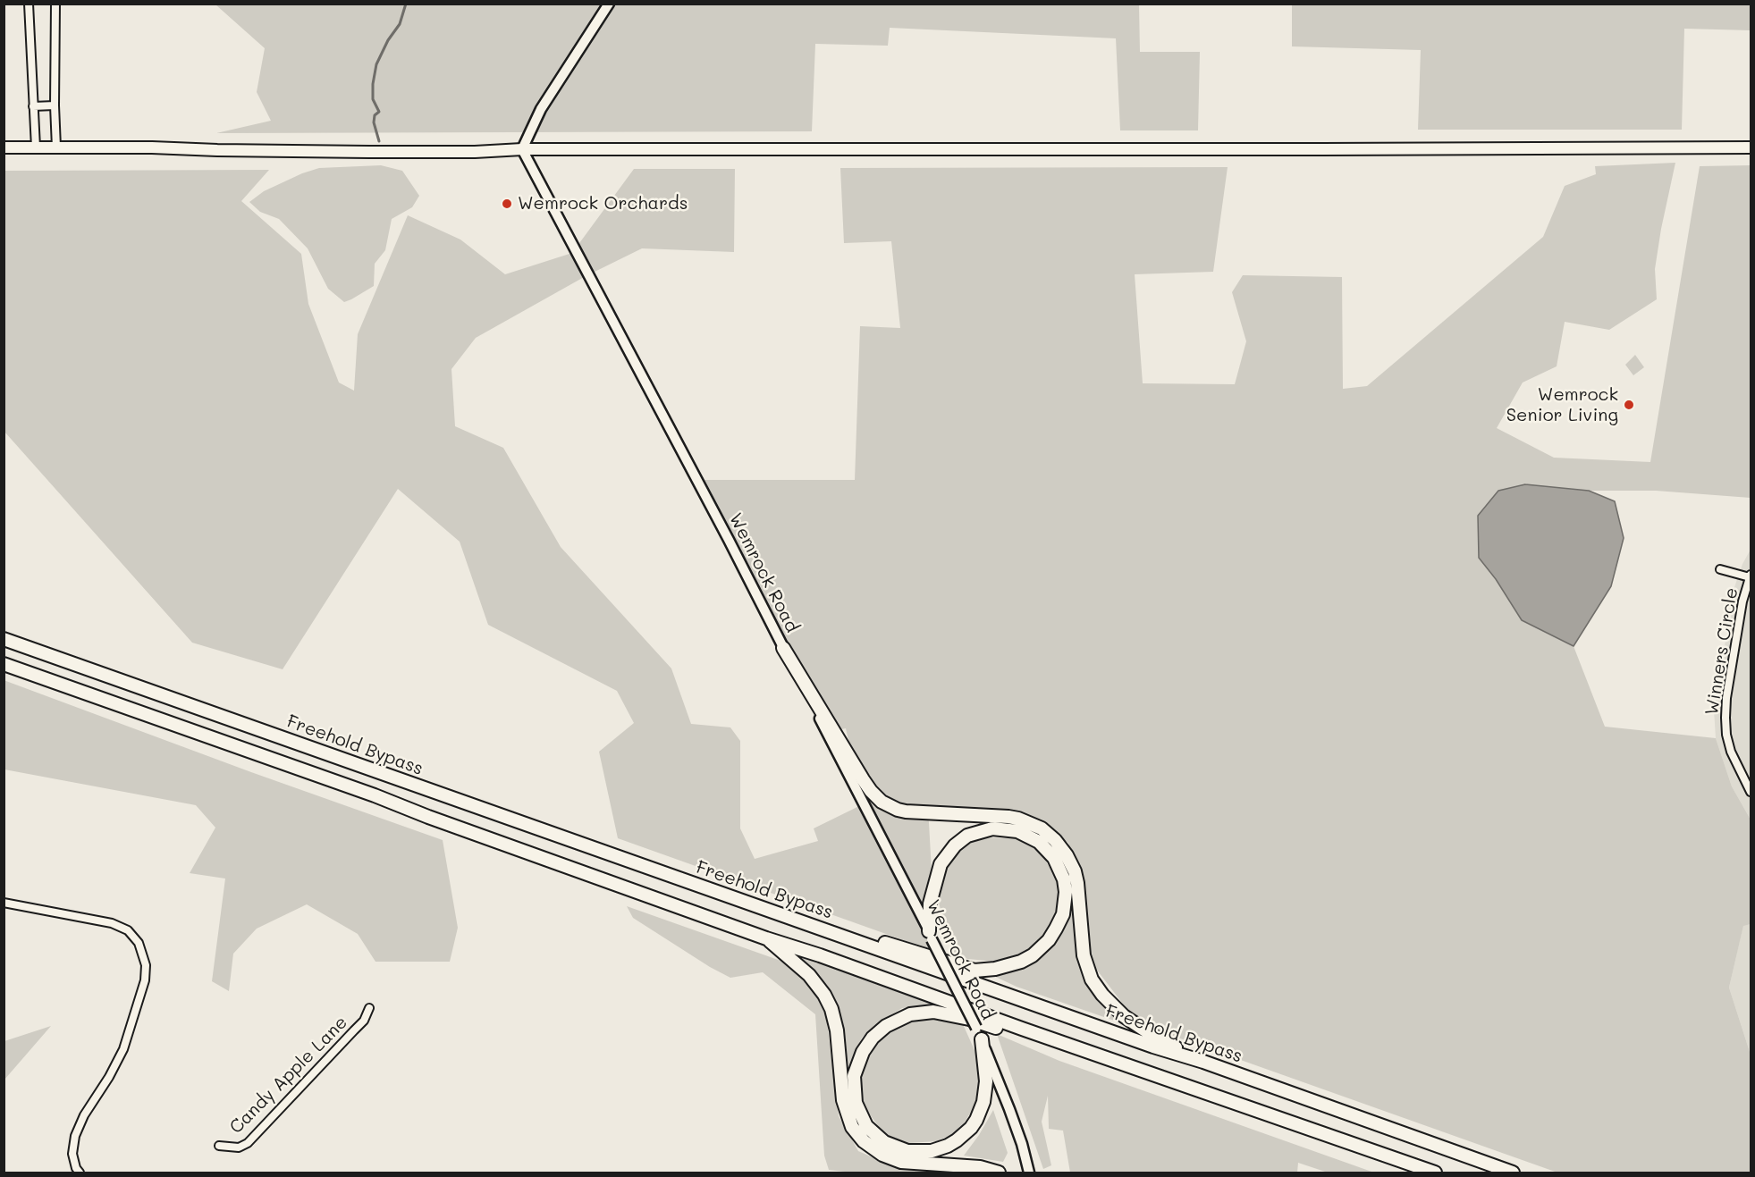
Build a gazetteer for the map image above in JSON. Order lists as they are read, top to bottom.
{
  "streets": {
    "highway": ["Freehold Bypass"],
    "street": ["Wemrock Road", "Winners Circle", "Candy Apple Lane"]
  },
  "places": ["Wemrock Orchards", "Wemrock Senior Living"]
}
